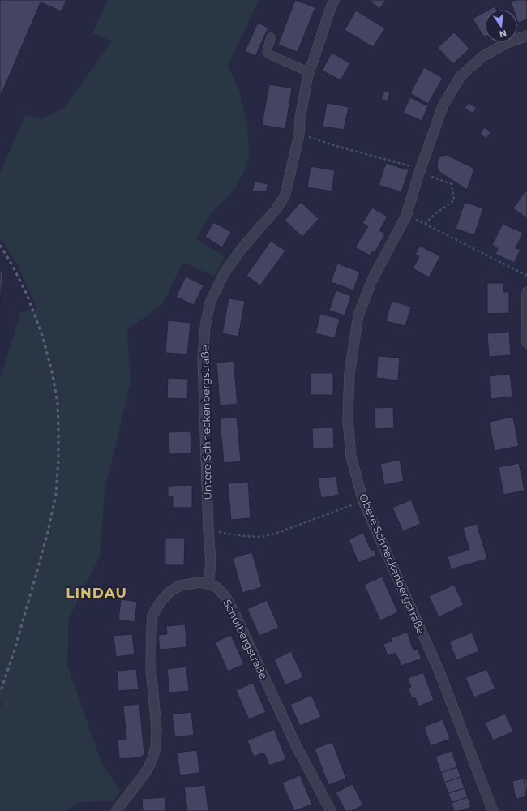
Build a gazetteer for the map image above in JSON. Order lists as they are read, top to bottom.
{
  "streets": {
    "street": ["Untere Schneckenbergstraße", "Obere Schneckenbergstraße", "Schulbergstraße"]
  },
  "crossings": [
    ["Untere Schneckenbergstraße", "Schulbergstraße"]
  ],
  "districts": ["LINDAU"],
  "north": "bottom"
}
